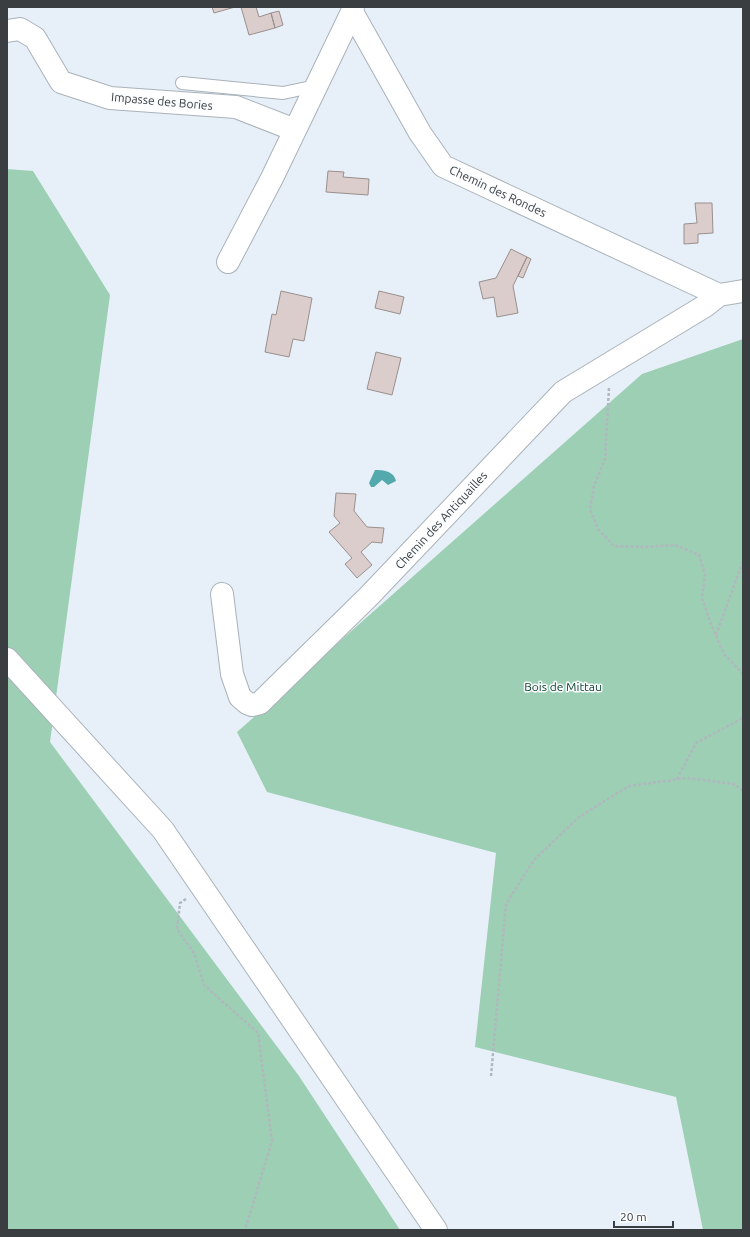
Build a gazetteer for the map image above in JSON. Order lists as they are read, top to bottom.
{
  "streets": {
    "street": ["Impasse des Bories", "Chemin des Rondes", "Chemin des Antiquailles"]
  },
  "crossings": [
    ["Chemin des Rondes", "Chemin des Antiquailles"]
  ],
  "parks": ["Bois de Mittau"],
  "scale_bar": "20 m"
}
